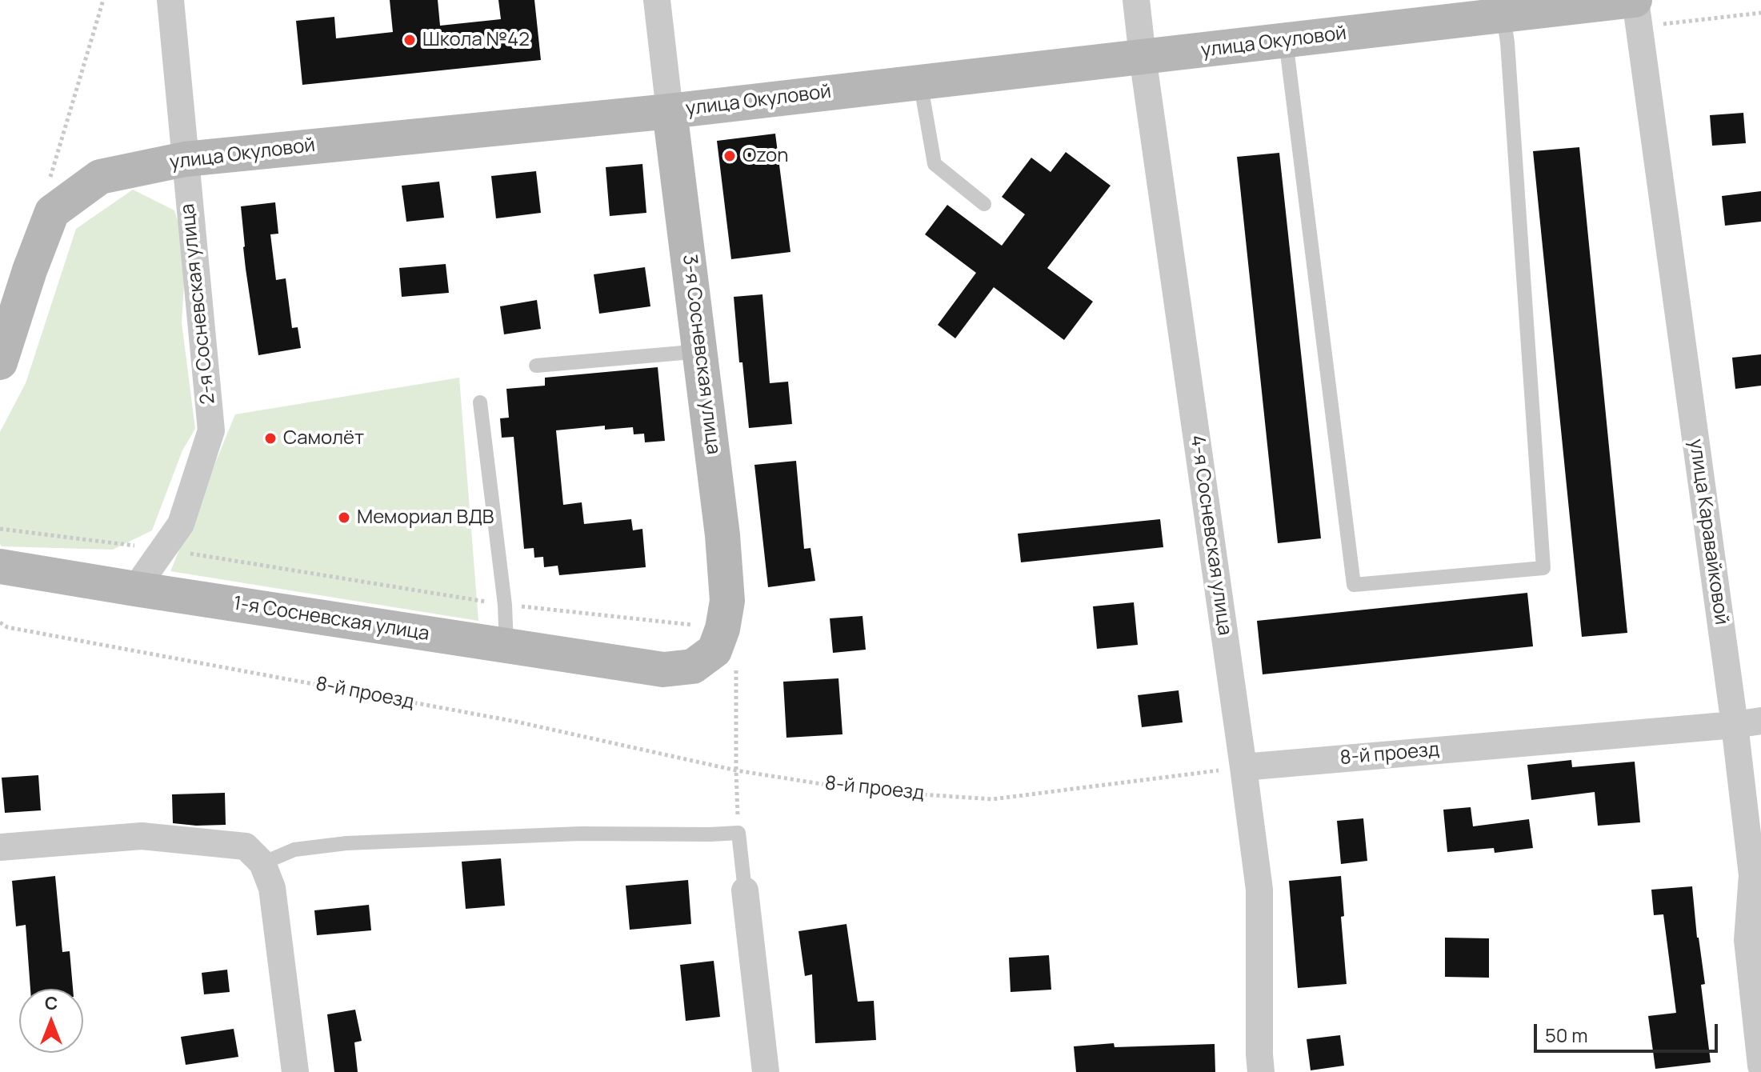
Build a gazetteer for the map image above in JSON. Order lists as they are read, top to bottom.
{
  "streets": {
    "main road": ["улица Окуловой", "3-я Сосневская улица", "1-я Сосневская улица"],
    "street": [
      "2-я Сосневская улица",
      "улица Каравайковой",
      "4-я Сосневская улица",
      "8-й проезд"
    ]
  },
  "crossings": [
    ["улица Окуловой", "2-я Сосневская улица"],
    ["улица Окуловой", "3-я Сосневская улица"],
    ["улица Окуловой", "улица Каравайковой"],
    ["улица Окуловой", "4-я Сосневская улица"],
    ["2-я Сосневская улица", "1-я Сосневская улица"],
    ["3-я Сосневская улица", "1-я Сосневская улица"],
    ["улица Каравайковой", "8-й проезд"],
    ["4-я Сосневская улица", "8-й проезд"]
  ],
  "places": [
    "Школа №42",
    "Ozon",
    "Самолёт",
    "Мемориал ВДВ"
  ],
  "scale_bar": "50 m",
  "north": "top"
}
